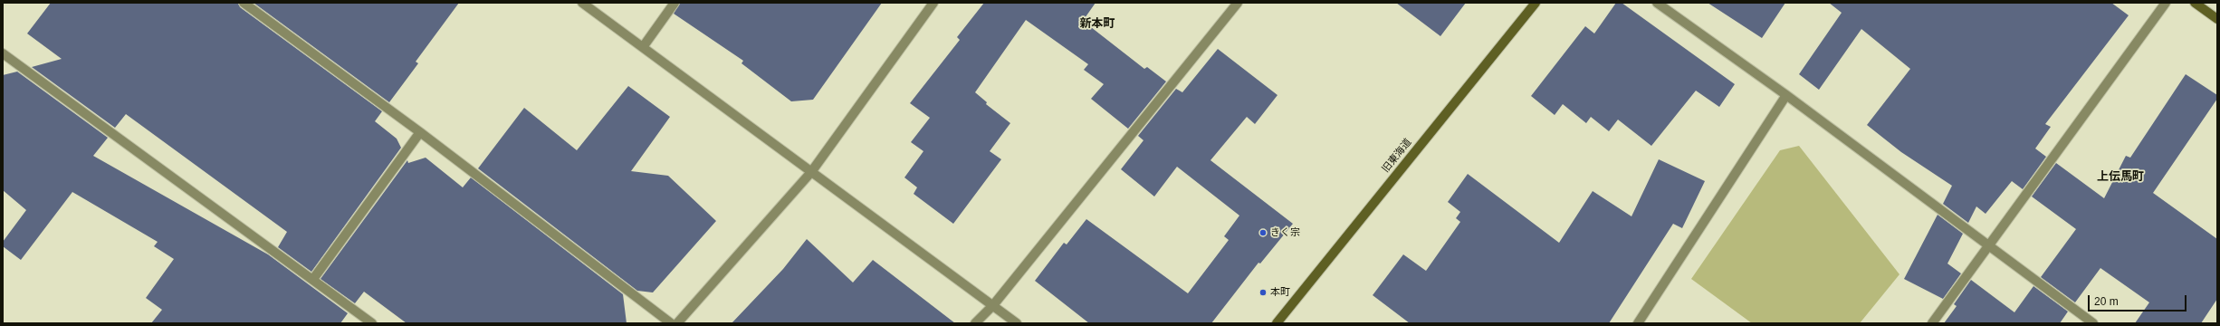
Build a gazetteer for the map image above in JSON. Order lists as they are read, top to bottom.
{
  "streets": {
    "street": ["旧東海道"]
  },
  "districts": ["新本町", "上伝馬町"],
  "places": ["きく宗", "本町"],
  "scale_bar": "20 m"
}
